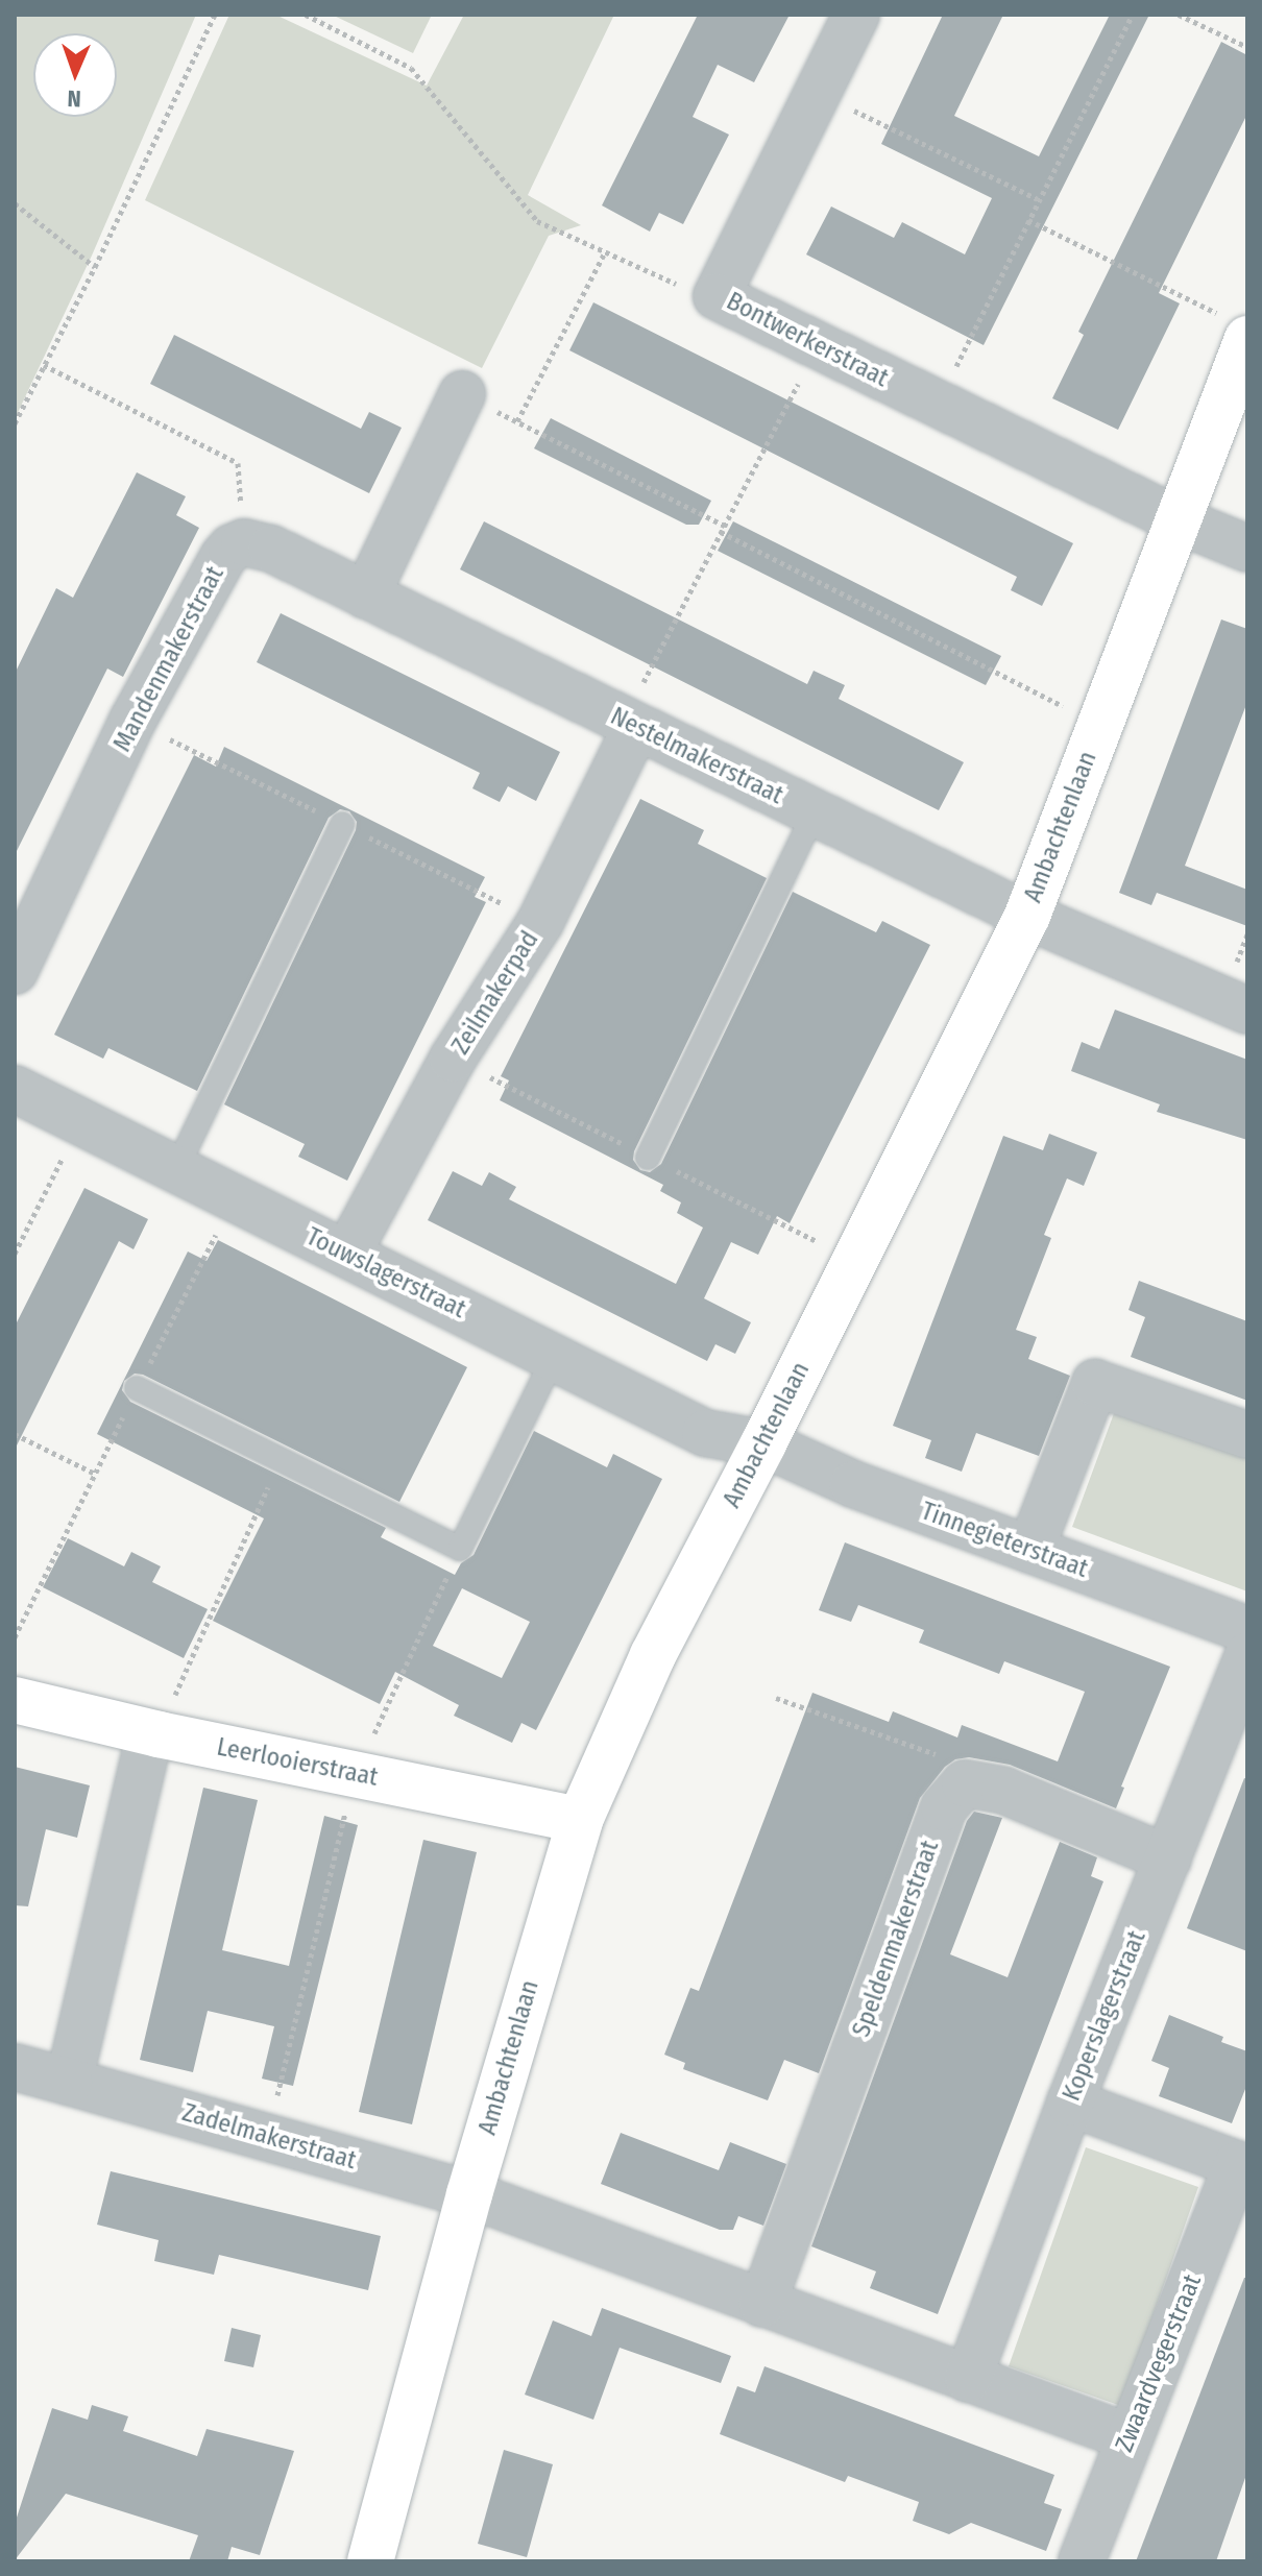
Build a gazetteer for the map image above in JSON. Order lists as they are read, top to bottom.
{
  "streets": {
    "street": [
      "Bontwerkerstraat",
      "Mandenmakerstraat",
      "Nestelmakerstraat",
      "Ambachtenlaan",
      "Zeilmakerpad",
      "Touwslagerstraat",
      "Tinnegieterstraat",
      "Leerlooierstraat",
      "Speldenmakerstraat",
      "Koperslagerstraat",
      "Zadelmakerstraat",
      "Zwaardvegerstraat"
    ]
  },
  "crossings": [
    ["Bontwerkerstraat", "Ambachtenlaan"],
    ["Mandenmakerstraat", "Nestelmakerstraat"],
    ["Nestelmakerstraat", "Ambachtenlaan"],
    ["Nestelmakerstraat", "Zeilmakerpad"],
    ["Ambachtenlaan", "Touwslagerstraat"],
    ["Ambachtenlaan", "Tinnegieterstraat"],
    ["Ambachtenlaan", "Leerlooierstraat"],
    ["Ambachtenlaan", "Zadelmakerstraat"],
    ["Zeilmakerpad", "Touwslagerstraat"],
    ["Touwslagerstraat", "Tinnegieterstraat"],
    ["Koperslagerstraat", "Zwaardvegerstraat"]
  ],
  "north": "bottom"
}
